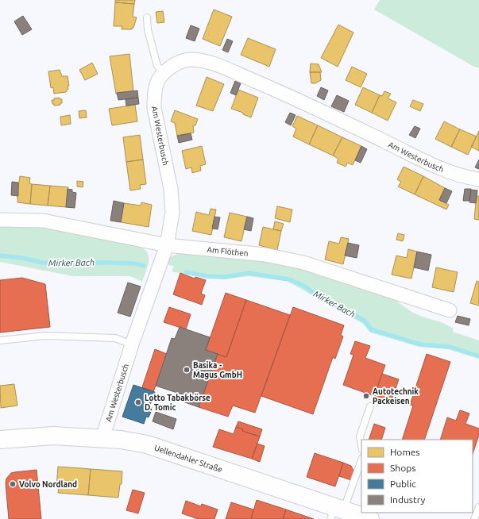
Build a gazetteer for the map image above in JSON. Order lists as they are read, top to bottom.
{
  "streets": {
    "main road": ["Uellendahler Straße"],
    "street": ["Am Westerbusch", "Am Flöthen"]
  },
  "crossings": [
    ["Am Westerbusch", "Am Flöthen"],
    ["Am Westerbusch", "Uellendahler Straße"]
  ],
  "water": ["Mirker Bach"],
  "places": [
    "Basika - Magus GmbH",
    "Autotechnik Packeisen",
    "Lotto Tabakbörse D. Tomic",
    "Volvo Nordland"
  ],
  "legend": [
    "Homes",
    "Shops",
    "Public",
    "Industry"
  ]
}
